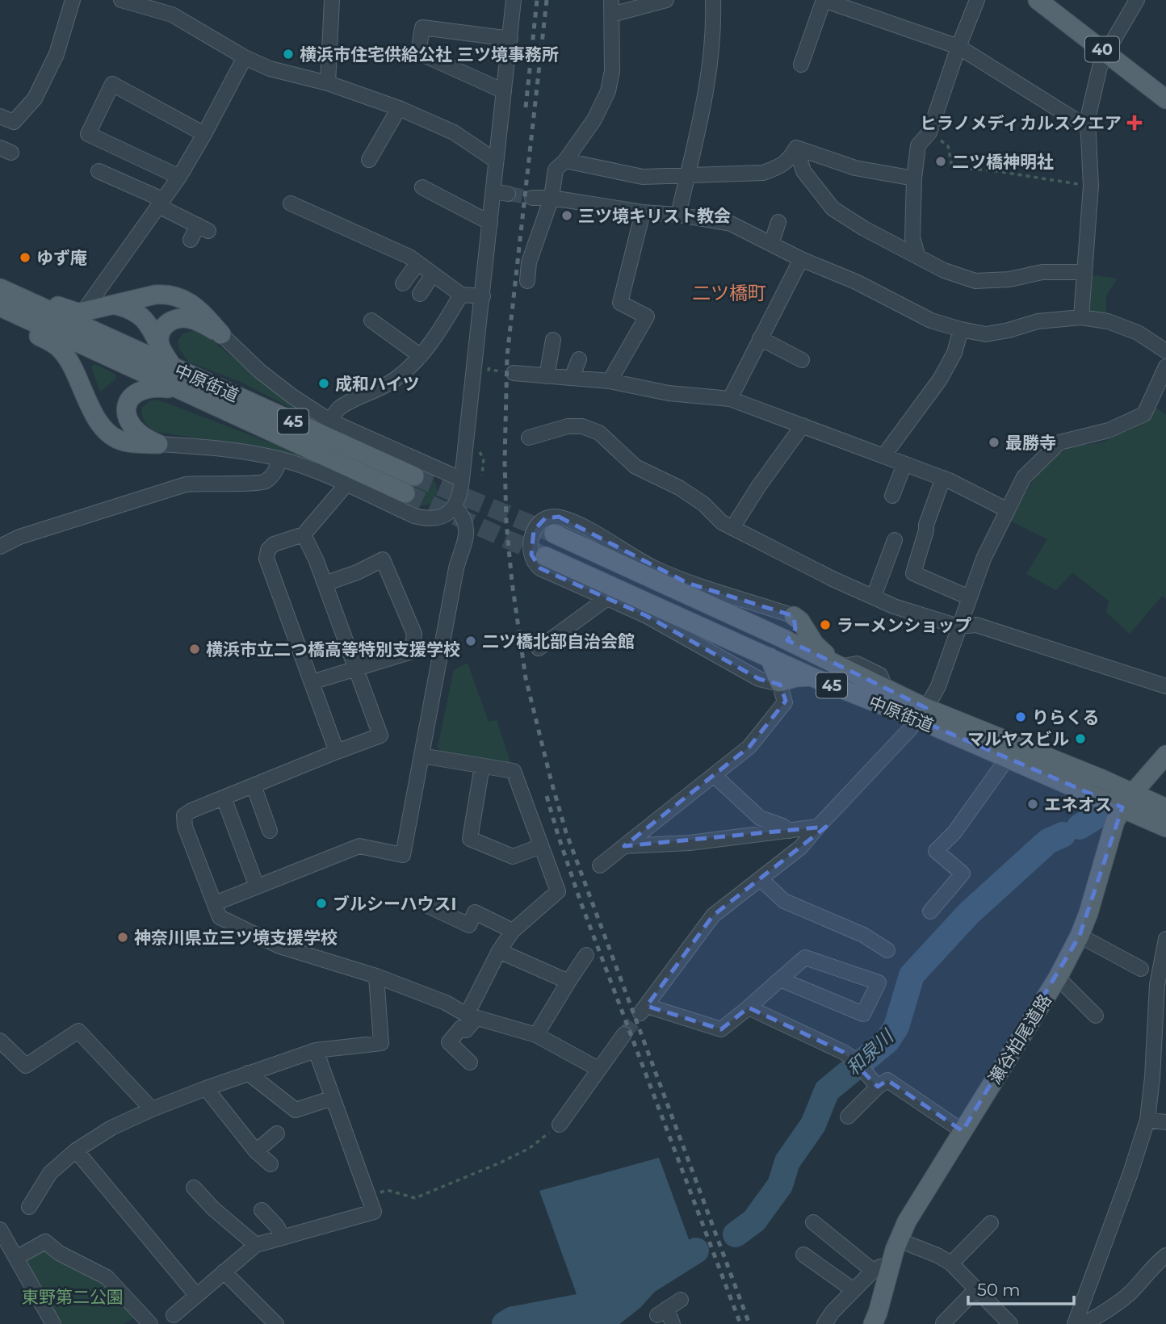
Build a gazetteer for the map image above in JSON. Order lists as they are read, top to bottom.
{
  "streets": {
    "main road": [
      "40",
      "中原街道",
      "45",
      "瀬谷柏尾道路"
    ]
  },
  "crossings": [
    ["中原街道", "瀬谷柏尾道路"]
  ],
  "districts": ["二ツ橋町"],
  "water": ["和泉川"],
  "parks": ["東野第二公園"],
  "places": {
    "other": [
      "横浜市住宅供給公社 三ツ境事務所",
      "二ツ橋神明社",
      "三ツ境キリスト教会",
      "ゆず庵",
      "成和ハイツ",
      "最勝寺",
      "ラーメンショップ",
      "二ツ橋北部自治会館",
      "横浜市立二つ橋高等特別支援学校",
      "りらくる",
      "マルヤスビル",
      "エネオス",
      "ブルシーハウスI",
      "神奈川県立三ツ境支援学校"
    ],
    "health": ["ヒラノメディカルスクエア"]
  },
  "scale_bar": "50 m"
}
